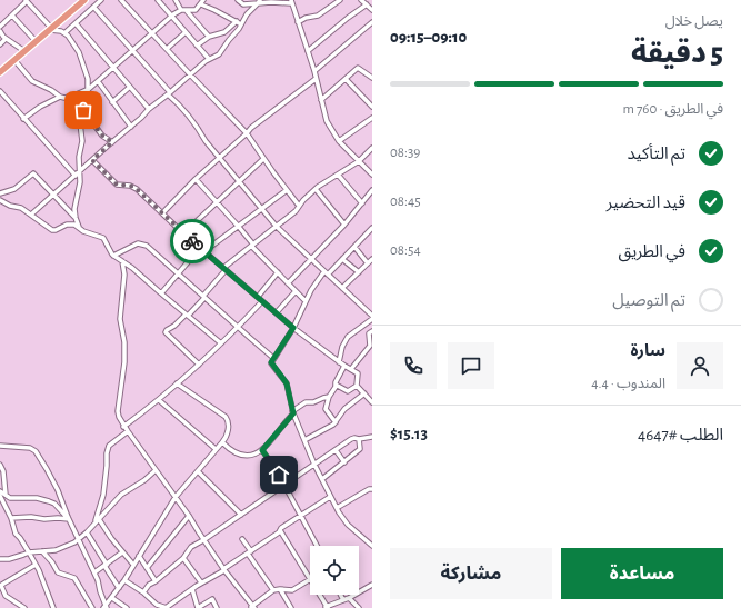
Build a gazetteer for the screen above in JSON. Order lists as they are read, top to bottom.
{
  "page": {
    "heading": ["5 دقيقة", "يصل خلال", "09:10–09:15"],
    "panel": [
      "سارة",
      "المندوب · 4.4",
      "الطلب #4647",
      "$15.13"
    ],
    "bar": "في الطريق · 760 m",
    "list": [
      ["تم التأكيد", "08:39"],
      ["قيد التحضير", "08:45"],
      ["في الطريق", "08:54"],
      "تم التوصيل"
    ],
    "buttons": ["مساعدة", "مشاركة"]
  }
}
